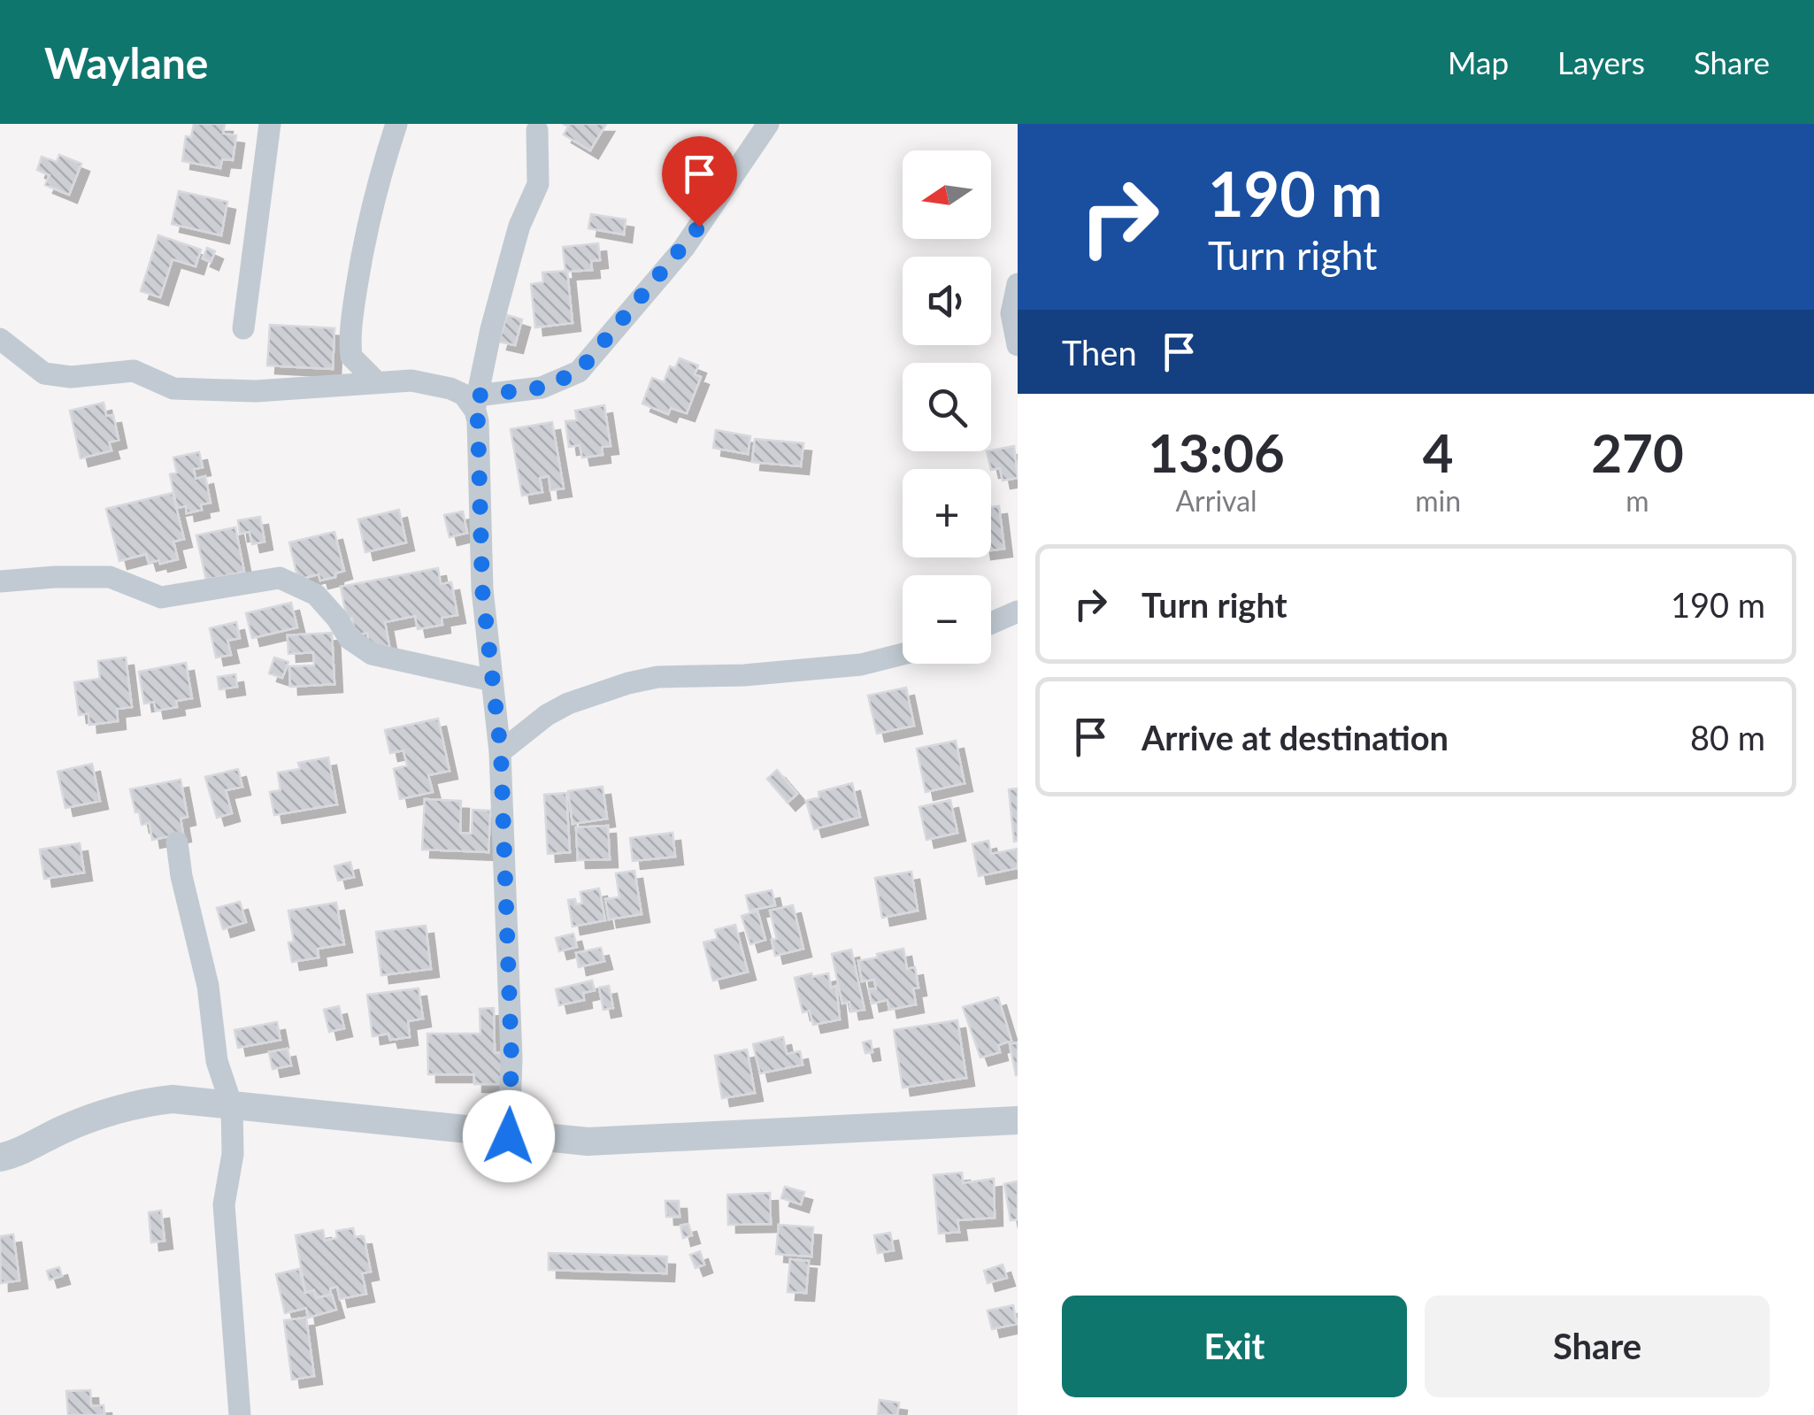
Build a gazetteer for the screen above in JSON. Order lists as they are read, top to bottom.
{
  "north": "left",
  "page": {
    "header": "Waylane",
    "nav": ["Map", "Layers", "Share"],
    "turn": ["190 m", "Turn right"],
    "map_buttons": ["+", "−"],
    "then": "Then",
    "eta": [
      "13:06",
      "Arrival",
      "4",
      "min",
      "270",
      "m"
    ],
    "list": [
      {
        "name": "Turn right",
        "value": "190 m"
      },
      {
        "name": "Arrive at destination",
        "value": "80 m"
      }
    ],
    "buttons": ["Exit", "Share"]
  }
}
